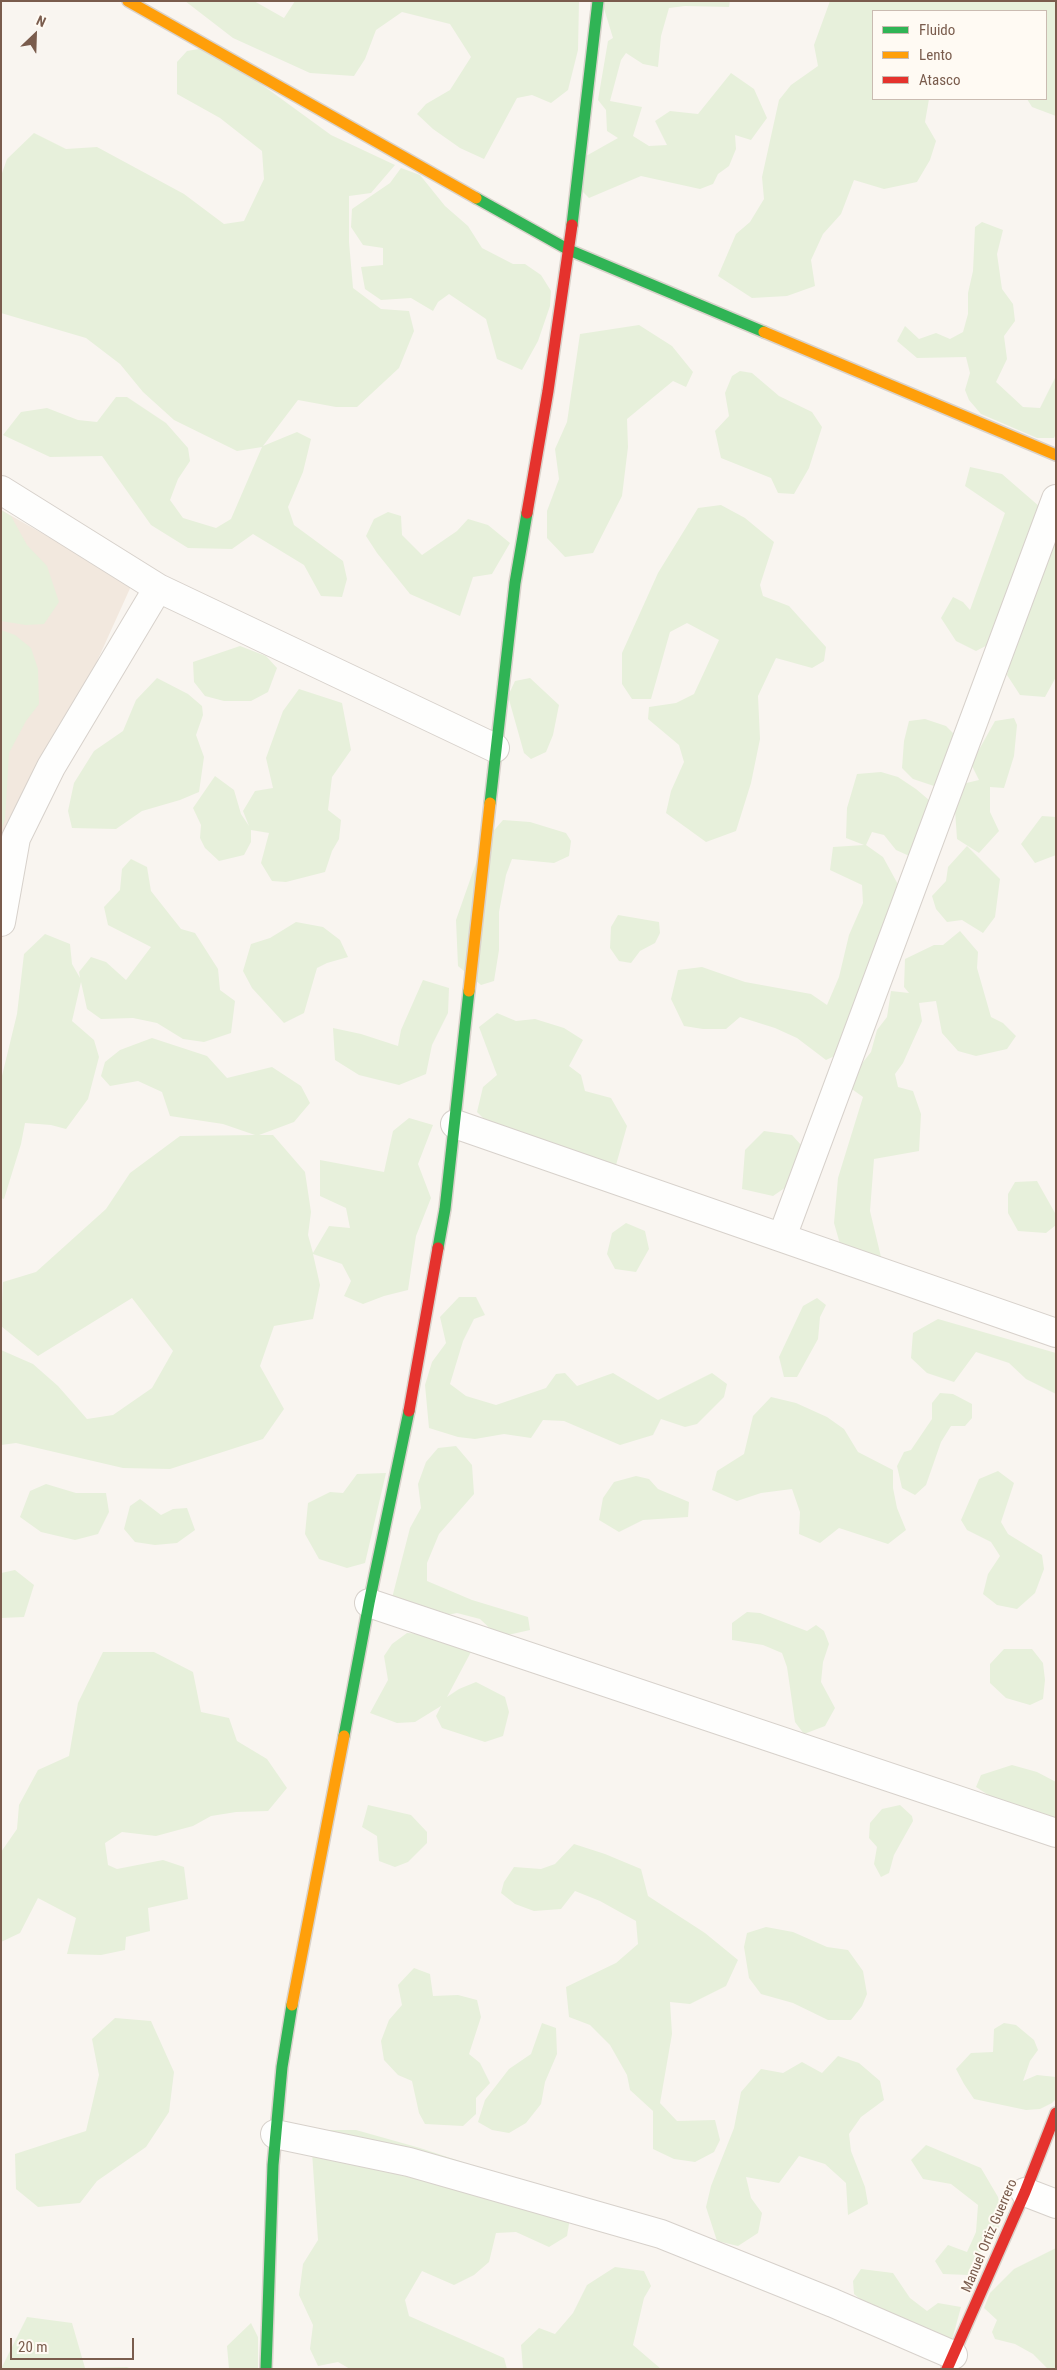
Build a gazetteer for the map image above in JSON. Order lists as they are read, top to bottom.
{
  "streets": {
    "street": ["Manuel Ortiz Guerrero"]
  },
  "legend": ["Fluido", "Lento", "Atasco"],
  "scale_bar": "20 m",
  "north": "top right"
}
